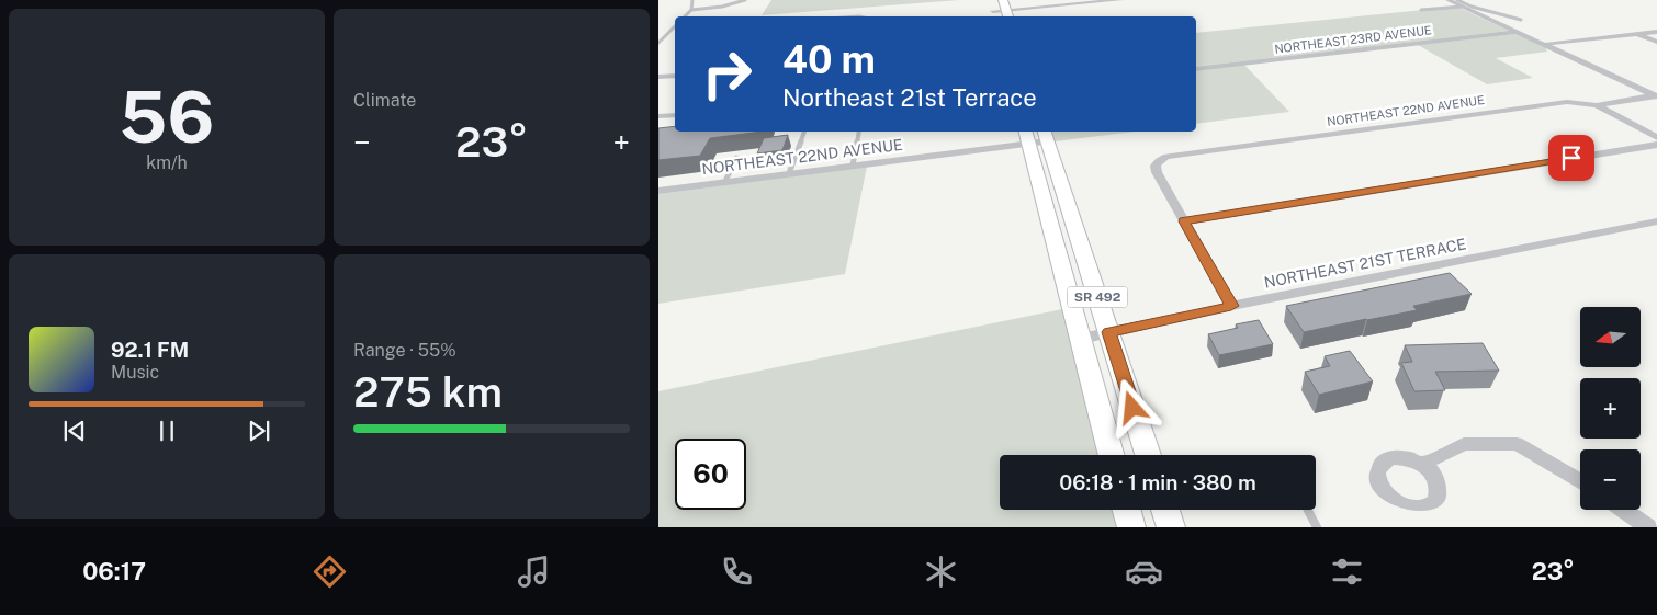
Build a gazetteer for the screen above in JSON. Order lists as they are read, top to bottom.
{
  "streets": {
    "main road": ["SR 492"],
    "street": ["NORTHEAST 23RD AVENUE", "NORTHEAST 22ND AVENUE", "NORTHEAST 21ST TERRACE"]
  },
  "crossings": [
    ["NORTHEAST 22ND AVENUE", "SR 492"],
    ["NORTHEAST 21ST TERRACE", "SR 492"]
  ],
  "north": "left",
  "page": {
    "tile": [
      ["56", "km/h"],
      "Climate",
      ["Range · 55%", "275 km"]
    ],
    "turn": ["40 m", "Northeast 21st Terrace"],
    "heat": ["−", "23°", "+"],
    "map_buttons": ["+", "−"],
    "song": ["92.1 FM", "Music"],
    "limit": "60",
    "trip": "06:18 · 1 min · 380 m",
    "tabs": ["06:17", "23°"]
  }
}
